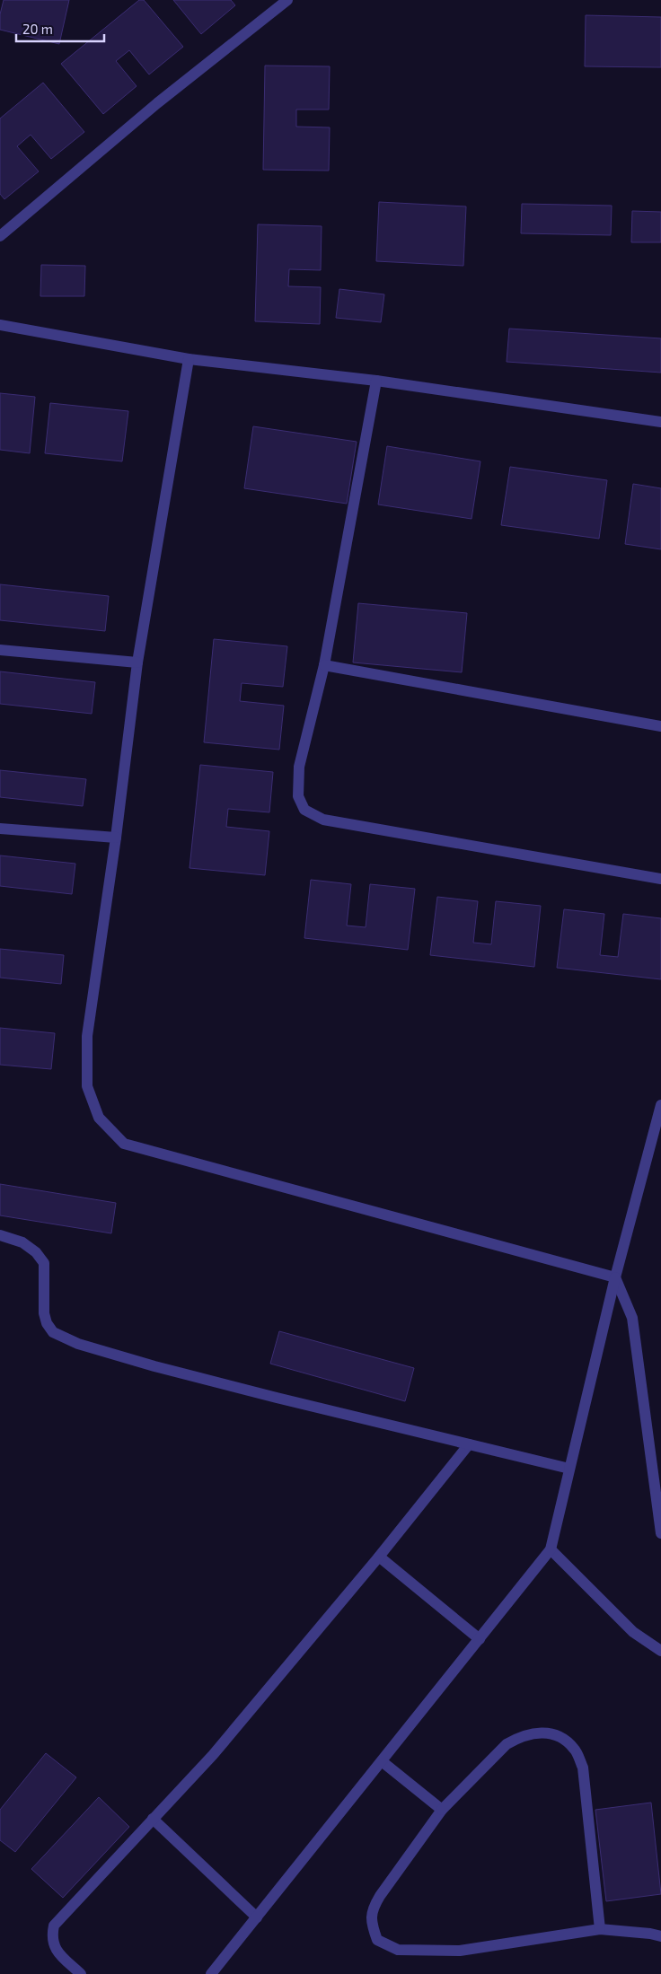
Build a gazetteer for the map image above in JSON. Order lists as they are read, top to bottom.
{
  "scale_bar": "20 m"
}
